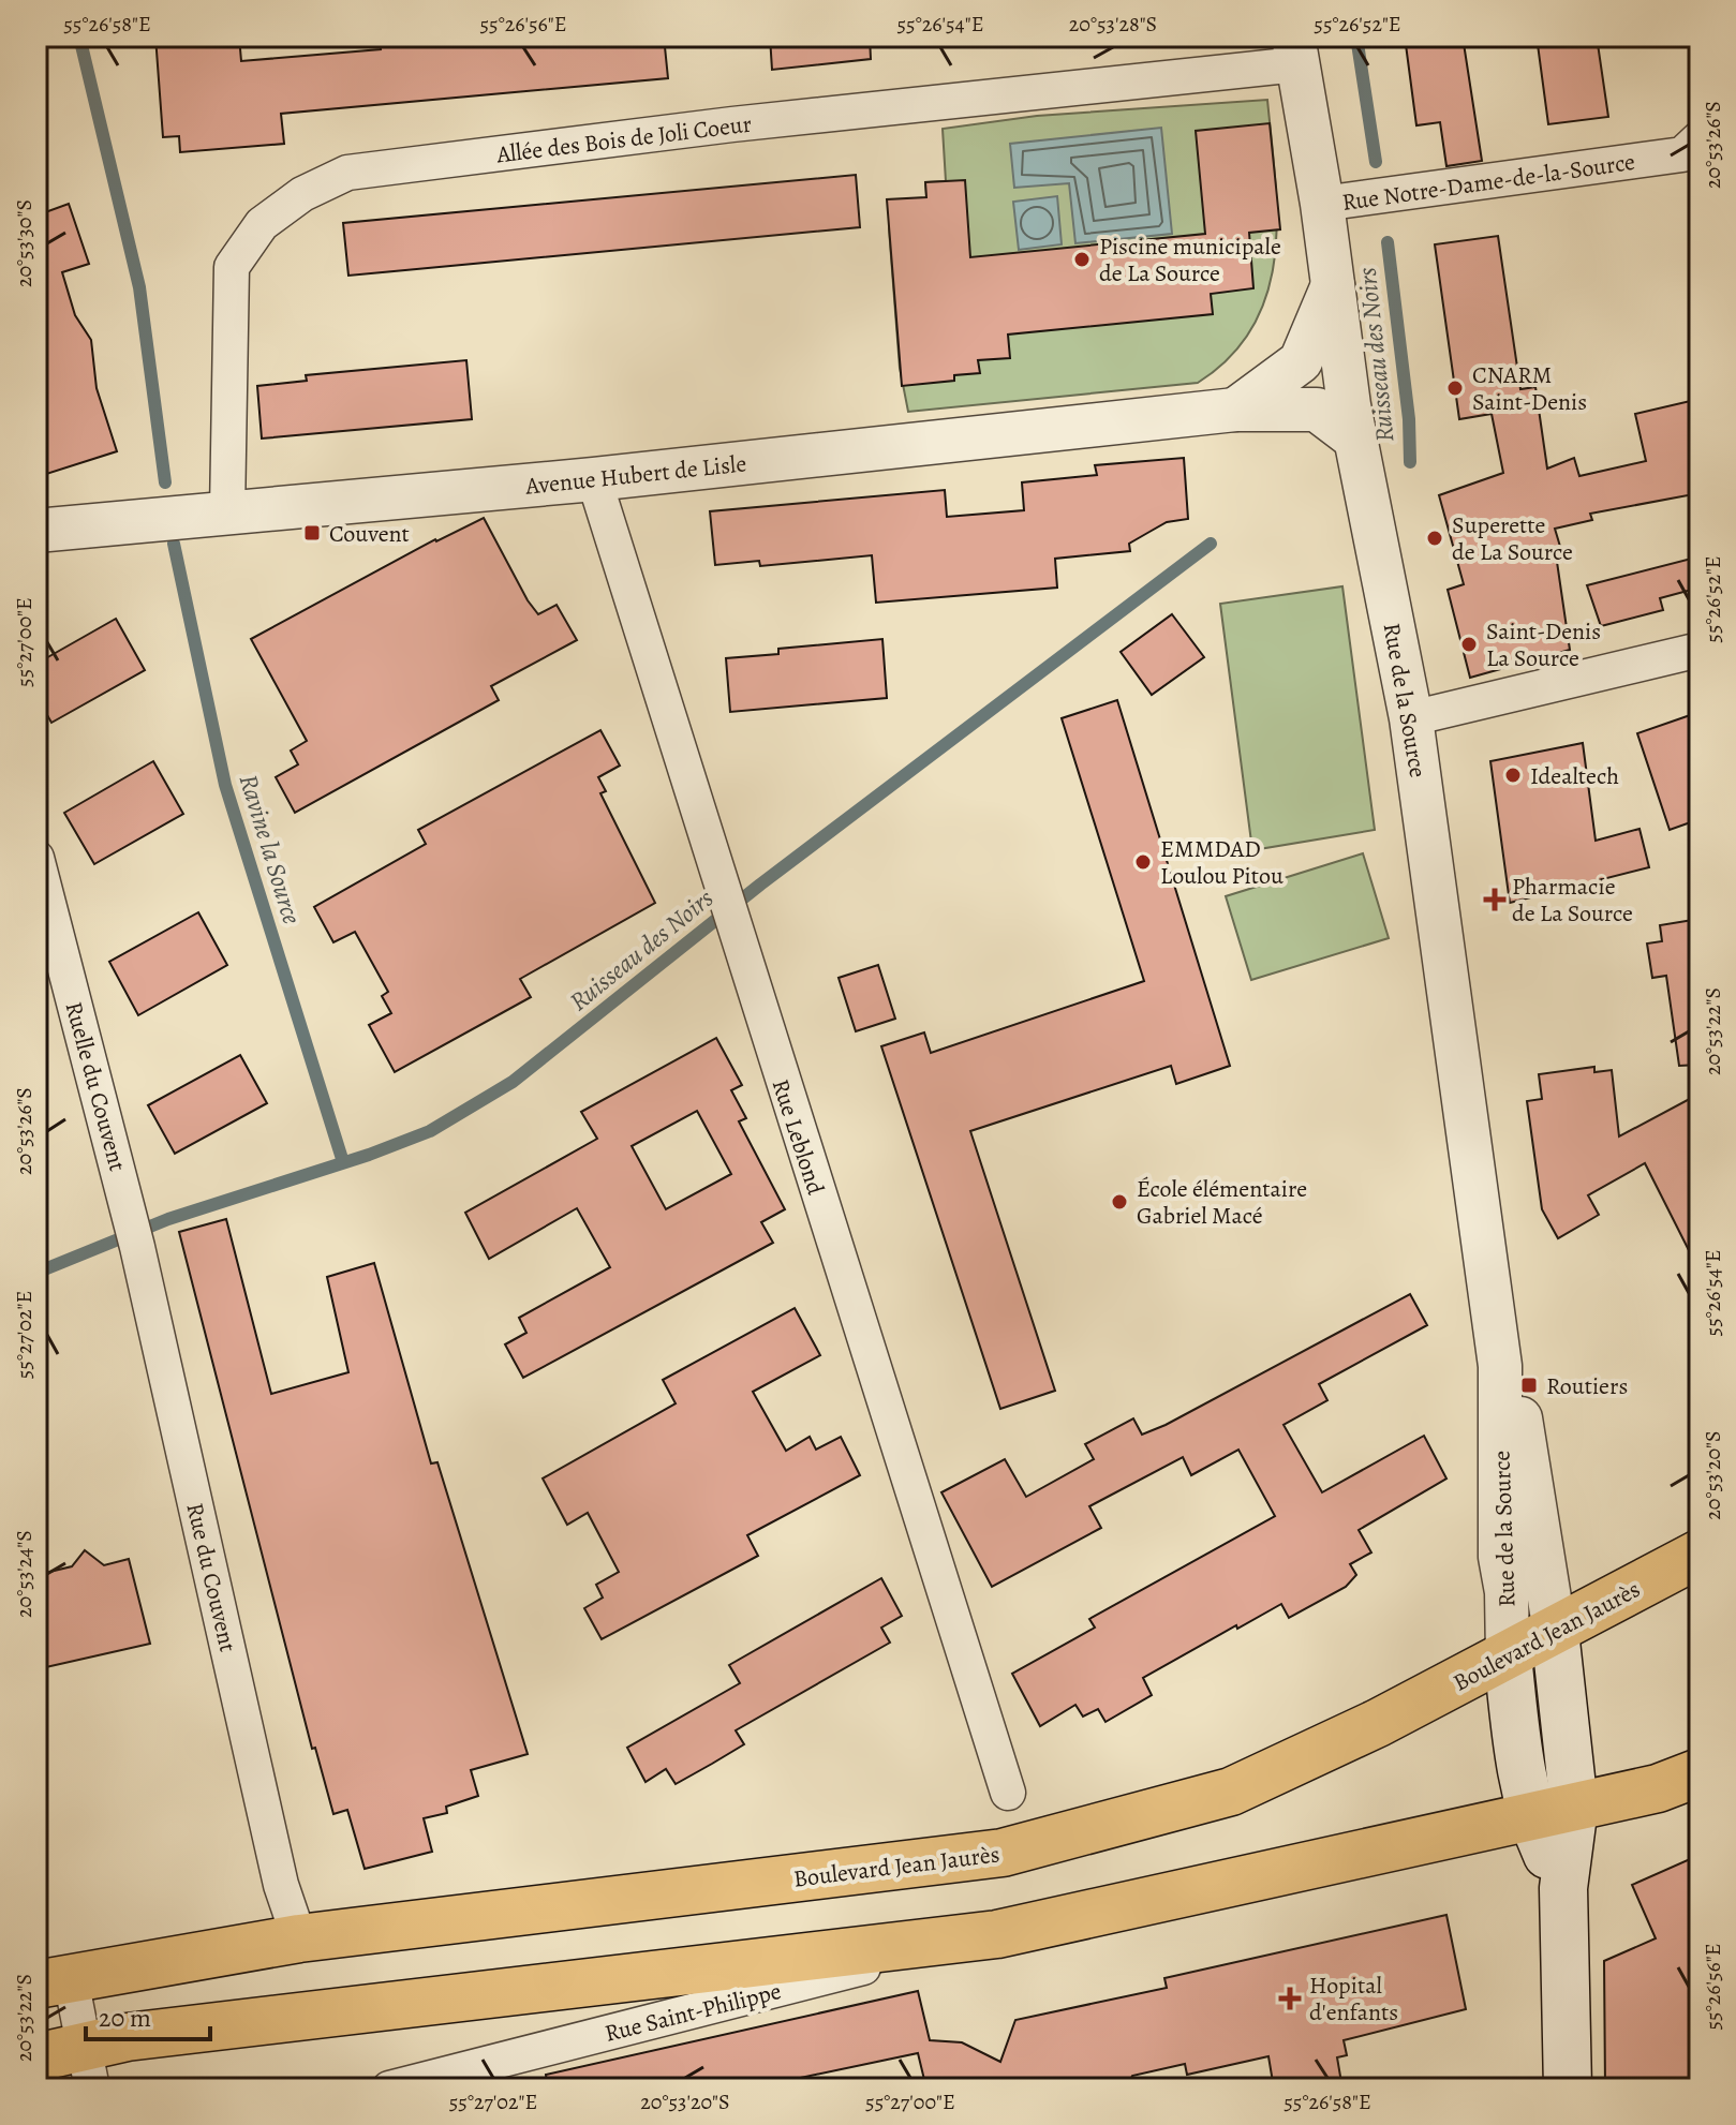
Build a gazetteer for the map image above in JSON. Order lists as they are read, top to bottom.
{
  "streets": {
    "main road": ["Rue de la Source", "Boulevard Jean Jaurès"],
    "street": [
      "Allée des Bois de Joli Coeur",
      "Rue Notre-Dame-de-la-Source",
      "Avenue Hubert de Lisle",
      "Ruelle du Couvent",
      "Rue Leblond",
      "Rue du Couvent",
      "Rue Saint-Philippe"
    ]
  },
  "crossings": [
    ["Allée des Bois de Joli Coeur", "Avenue Hubert de Lisle"],
    ["Allée des Bois de Joli Coeur", "Rue de la Source"],
    ["Rue Notre-Dame-de-la-Source", "Rue de la Source"],
    ["Avenue Hubert de Lisle", "Rue de la Source"],
    ["Avenue Hubert de Lisle", "Rue Leblond"],
    ["Rue de la Source", "Boulevard Jean Jaurès"],
    ["Ruelle du Couvent", "Rue du Couvent"],
    ["Rue du Couvent", "Boulevard Jean Jaurès"]
  ],
  "water": ["Ruisseau des Noirs", "Ravine la Source"],
  "places": {
    "other": [
      "Piscine municipale de La Source",
      "CNARM Saint-Denis",
      "Superette de La Source",
      "Saint-Denis La Source",
      "Idealtech",
      "EMMDAD Loulou Pitou",
      "École élémentaire Gabriel Macé"
    ],
    "transit": ["Couvent", "Routiers"],
    "health": ["Pharmacie de La Source", "Hopital d'enfants"]
  },
  "scale_bar": "20 m",
  "coordinates": [
    "55°26'58\"E",
    "55°26'56\"E",
    "55°26'54\"E",
    "20°53'28\"S",
    "55°26'52\"E",
    "20°53'26\"S",
    "20°53'30\"S",
    "55°27'00\"E",
    "20°53'22\"S",
    "55°27'02\"E",
    "20°53'20\"S",
    "20°53'24\"S"
  ]
}
